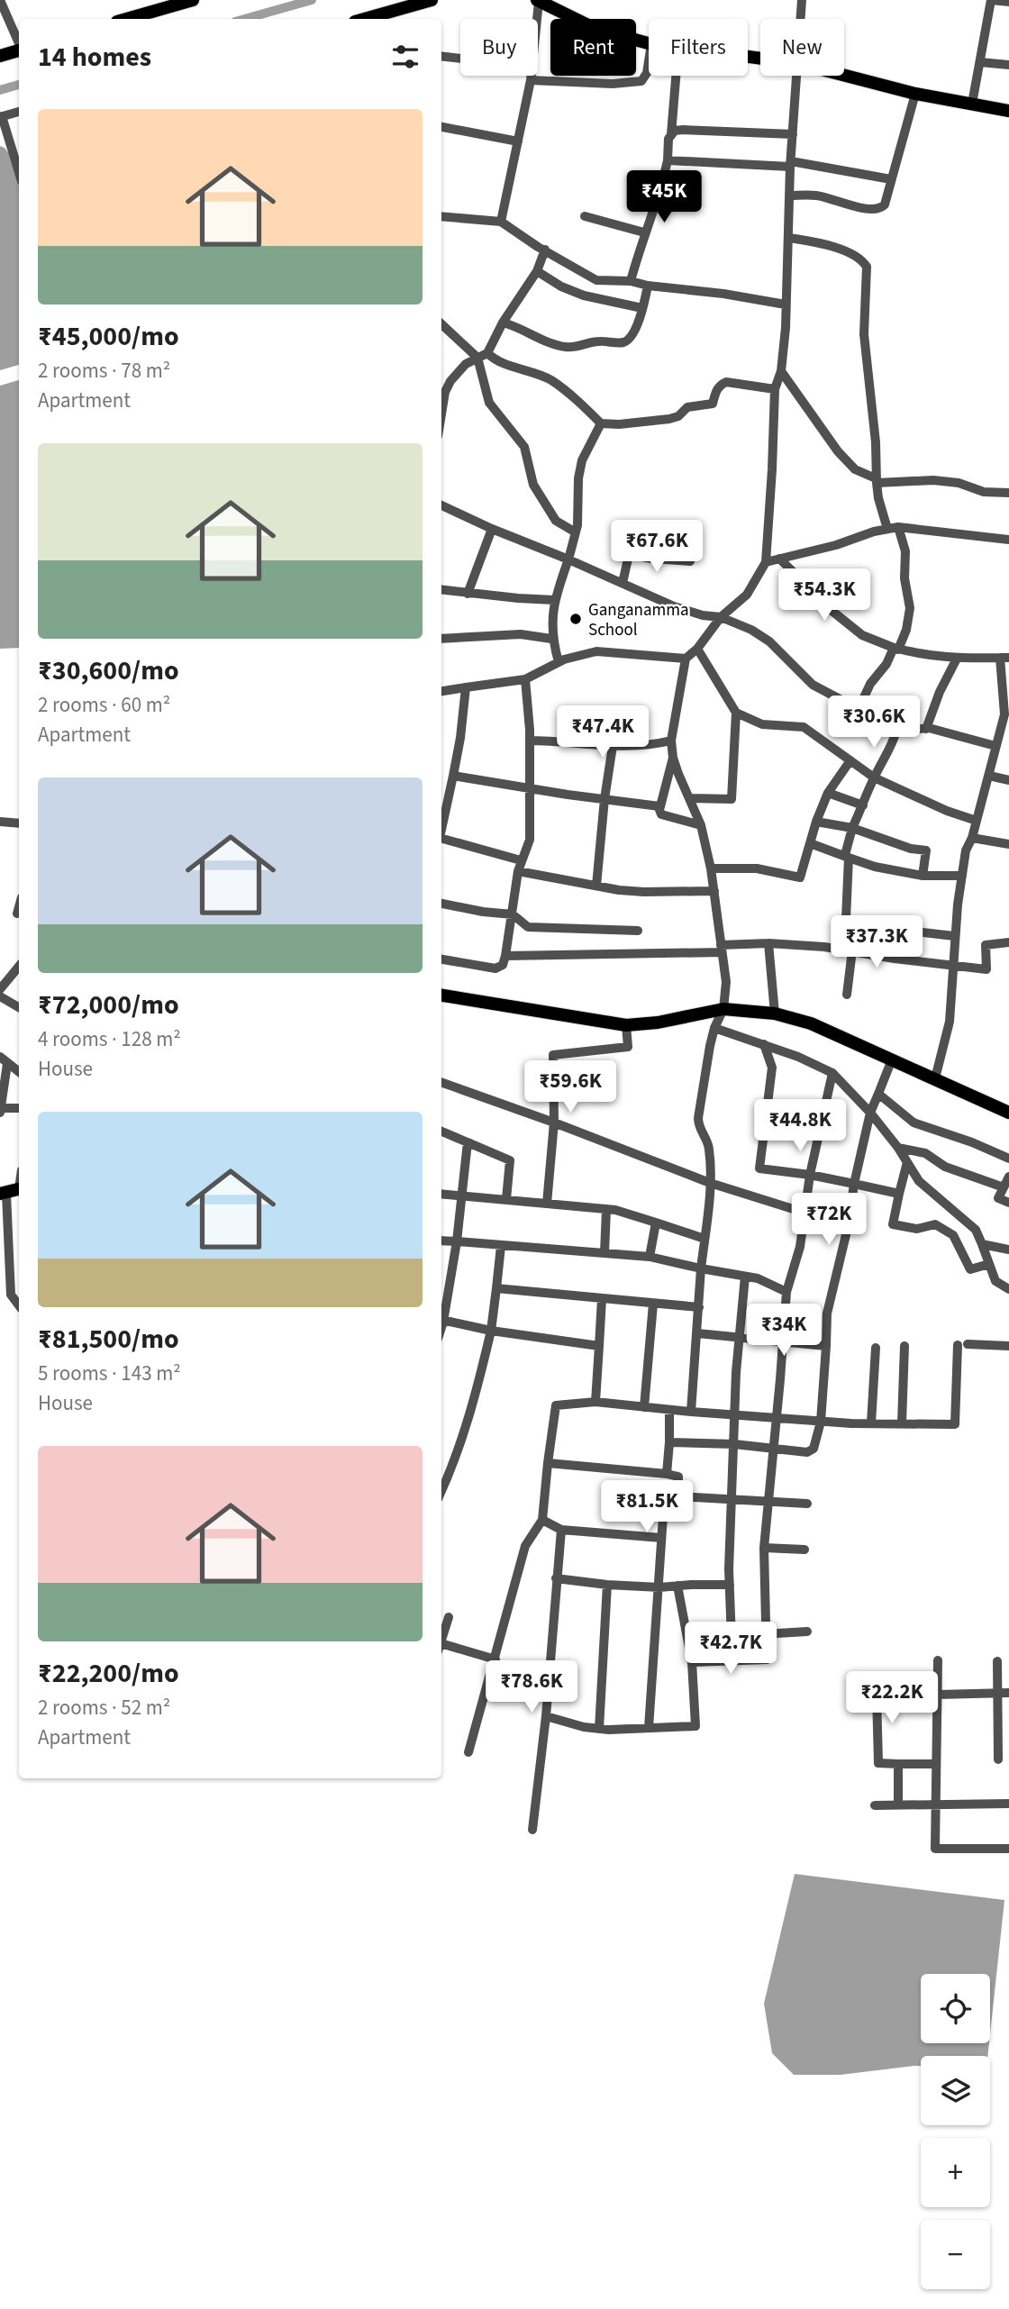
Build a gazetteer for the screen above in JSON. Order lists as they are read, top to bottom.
{
  "places": ["Ganganamma School"],
  "page": {
    "chip": [
      "Buy",
      "Rent",
      "Filters",
      "New"
    ],
    "heading": "14 homes",
    "list": [
      {
        "name": "₹45,000/mo",
        "note": "2 rooms · 78 m² · Apartment"
      },
      {
        "name": "₹30,600/mo",
        "note": "2 rooms · 60 m² · Apartment"
      },
      {
        "name": "₹72,000/mo",
        "note": "4 rooms · 128 m² · House"
      },
      {
        "name": "₹81,500/mo",
        "note": "5 rooms · 143 m² · House"
      },
      {
        "name": "₹22,200/mo",
        "note": "2 rooms · 52 m² · Apartment"
      }
    ],
    "price": [
      "₹45K",
      "₹67.6K",
      "₹54.3K",
      "₹30.6K",
      "₹47.4K",
      "₹37.3K",
      "₹59.6K",
      "₹44.8K",
      "₹72K",
      "₹34K",
      "₹81.5K",
      "₹42.7K",
      "₹78.6K",
      "₹22.2K"
    ],
    "map_buttons": ["+", "−"]
  }
}
